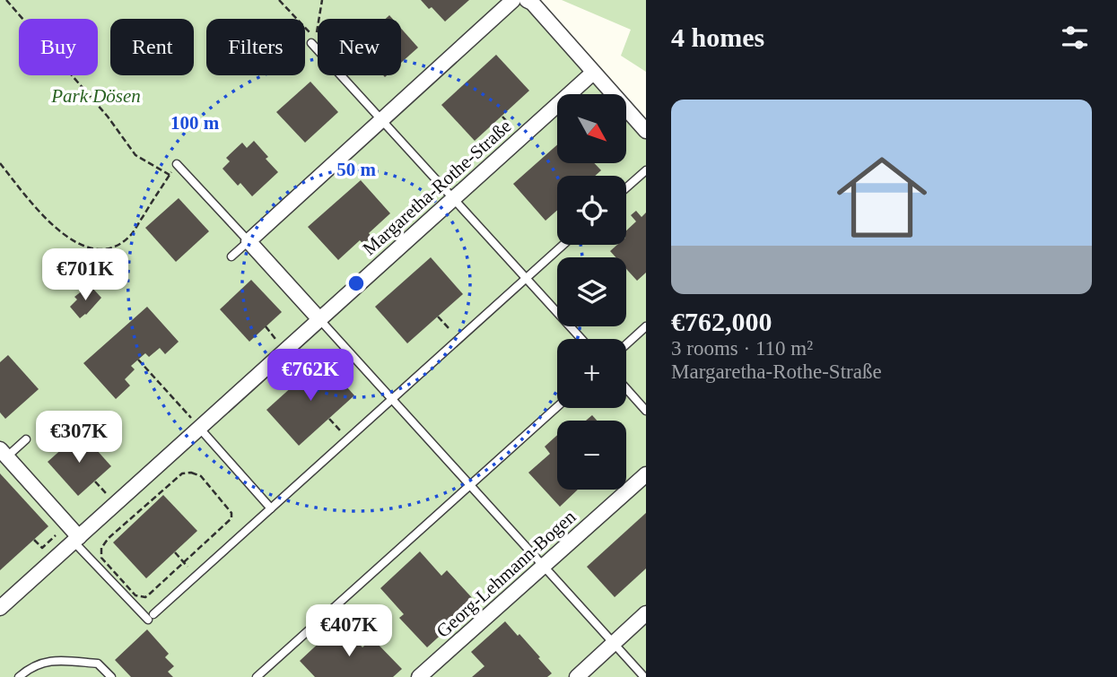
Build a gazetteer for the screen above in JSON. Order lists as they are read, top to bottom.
{
  "streets": {
    "street": ["Margaretha-Rothe-Straße", "Georg-Lehmann-Bogen"]
  },
  "parks": ["Park Dösen"],
  "north": "bottom right",
  "page": {
    "heading": "4 homes",
    "chip": [
      "Buy",
      "Rent",
      "Filters",
      "New"
    ],
    "list": [
      {
        "name": "€762,000",
        "note": "3 rooms · 110 m² · Margaretha-Rothe-Straße"
      }
    ],
    "map_buttons": ["+", "−"],
    "price": [
      "€701K",
      "€762K",
      "€307K",
      "€407K"
    ]
  },
  "rings": ["100 m", "50 m"]
}
